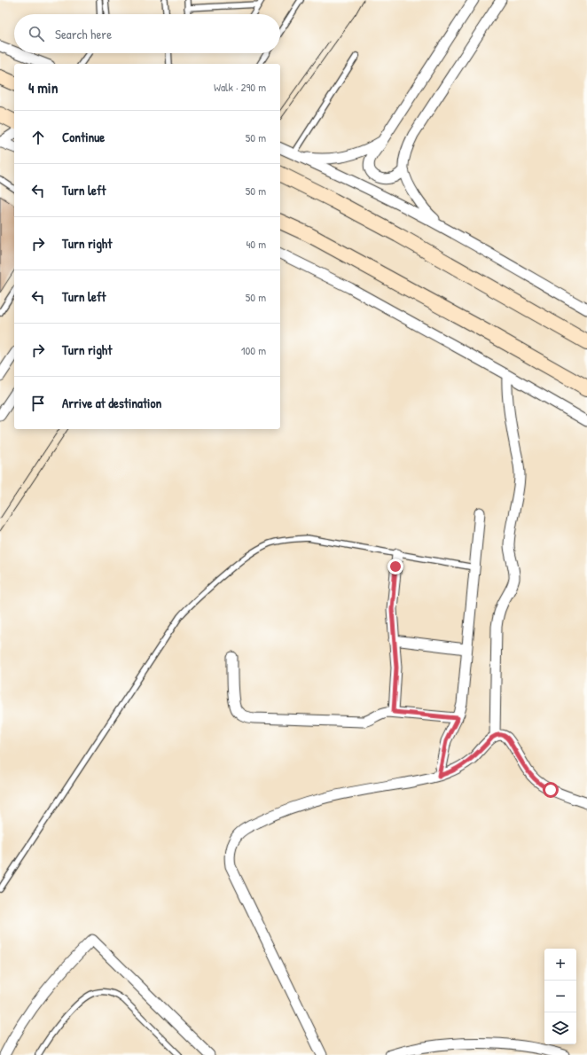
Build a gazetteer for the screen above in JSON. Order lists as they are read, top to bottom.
{
  "page": {
    "search": "Search here",
    "heading": ["4 min", "Walk · 290 m"],
    "list": [
      ["Continue", "50 m"],
      ["Turn left", "50 m"],
      ["Turn right", "40 m"],
      ["Turn left", "50 m"],
      ["Turn right", "100 m"],
      "Arrive at destination"
    ],
    "map_buttons": ["+", "−"]
  }
}
